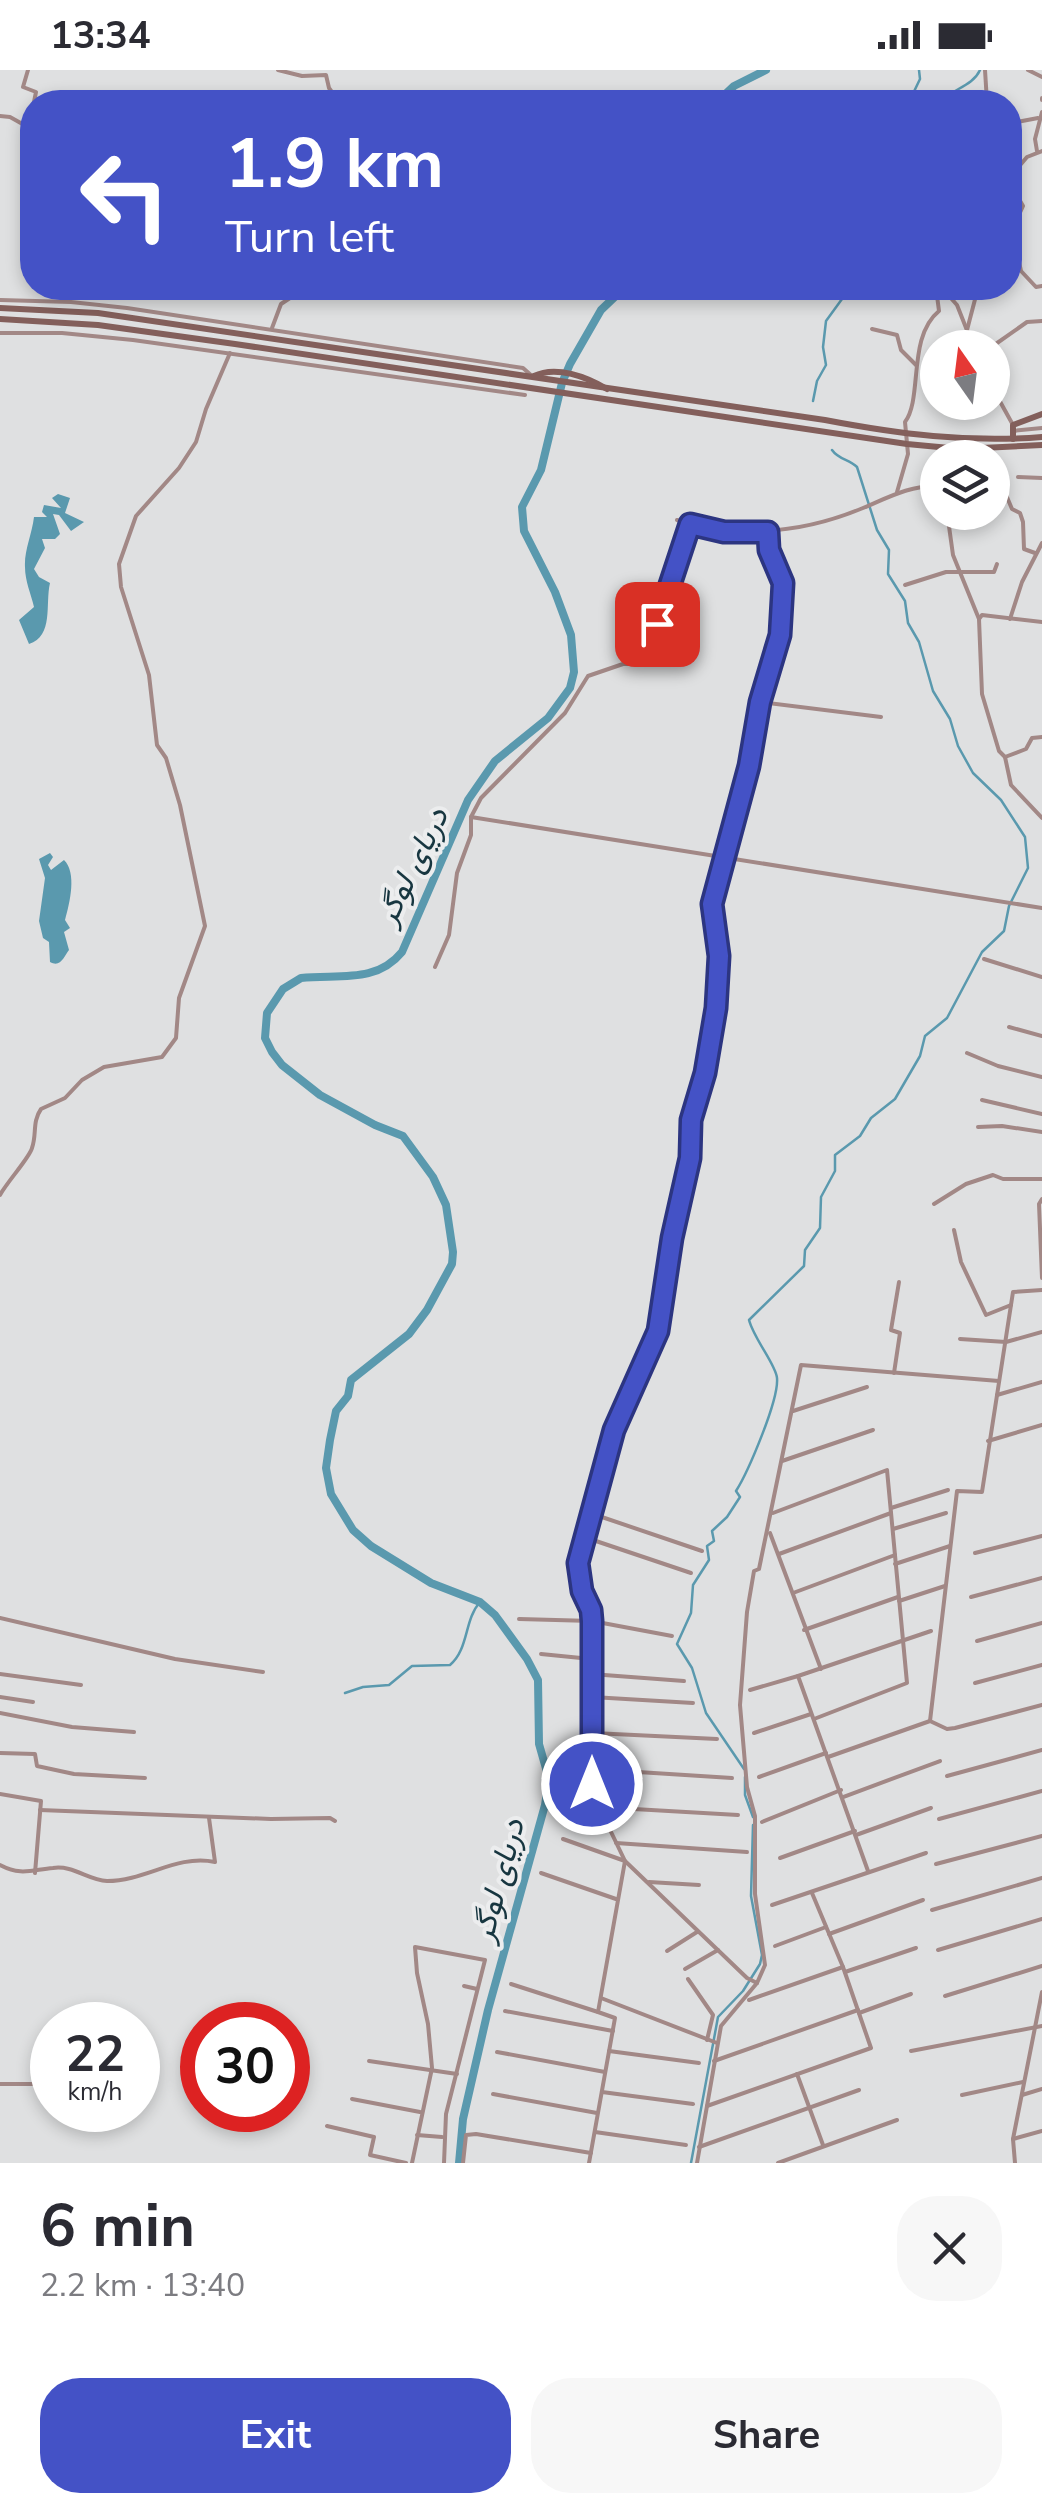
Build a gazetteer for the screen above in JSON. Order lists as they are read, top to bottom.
{
  "water": ["دریای لوگر"],
  "north": "top",
  "page": {
    "status": "13:34",
    "turn": ["1.9 km", "Turn left"],
    "speed": "22 km/h",
    "limit": "30",
    "heading": ["6 min", "2.2 km · 13:40"],
    "buttons": ["Exit", "Share"]
  }
}
